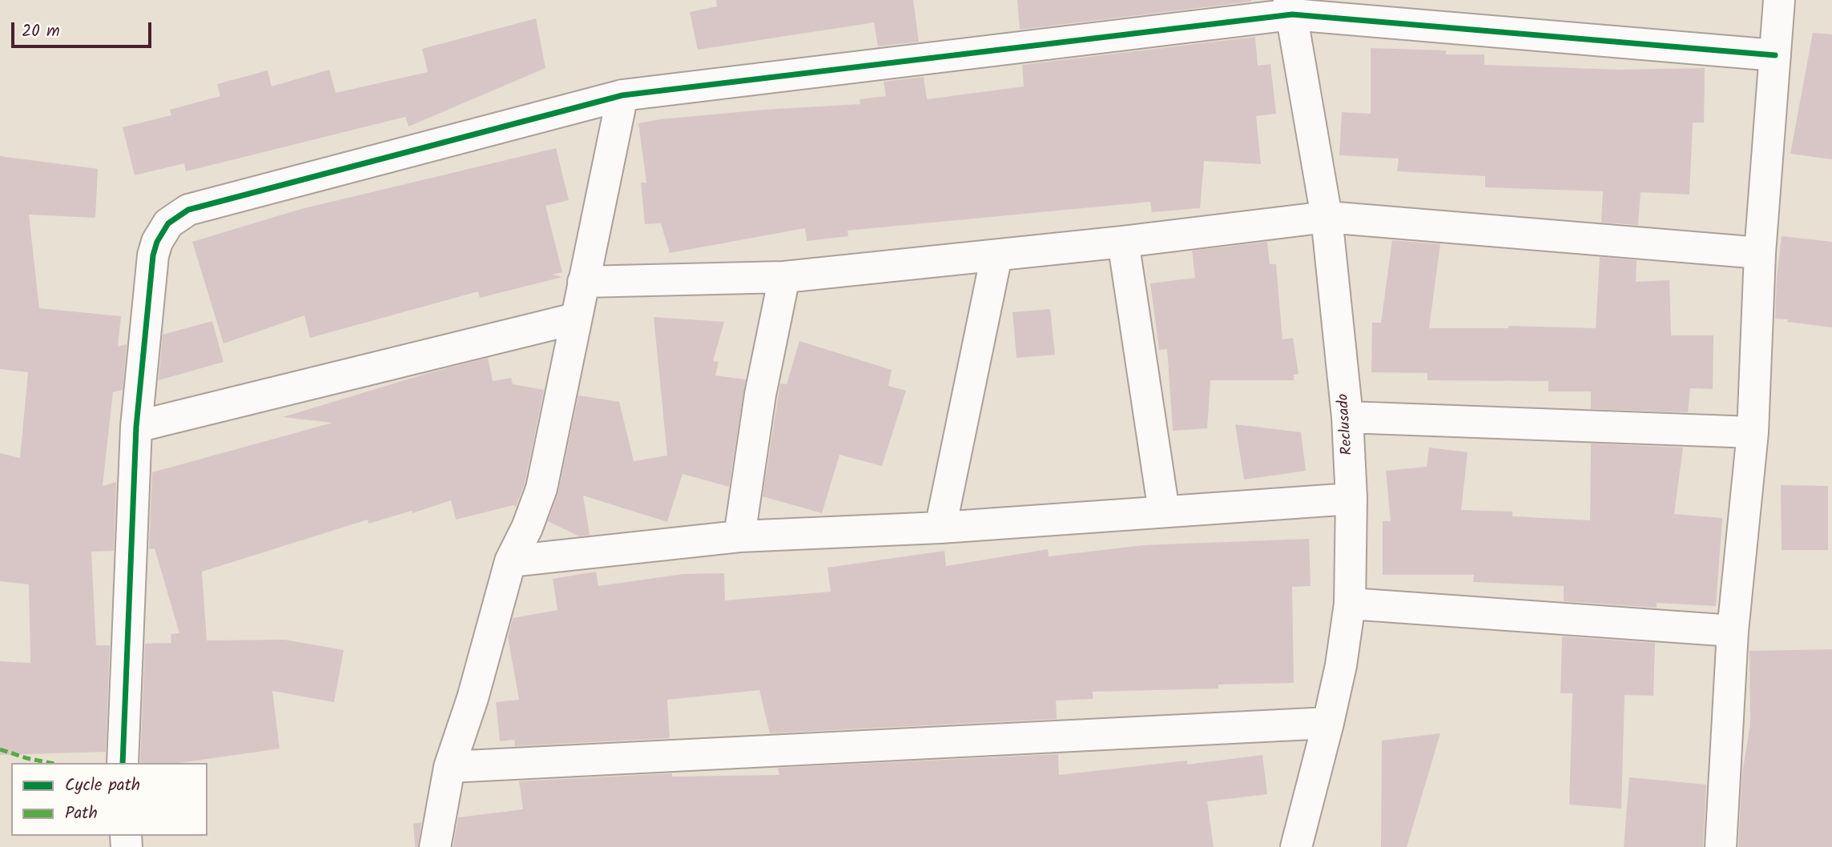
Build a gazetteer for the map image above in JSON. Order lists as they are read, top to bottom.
{
  "streets": {
    "street": ["Reclusado"]
  },
  "legend": ["Cycle path", "Path"],
  "scale_bar": "20 m"
}
